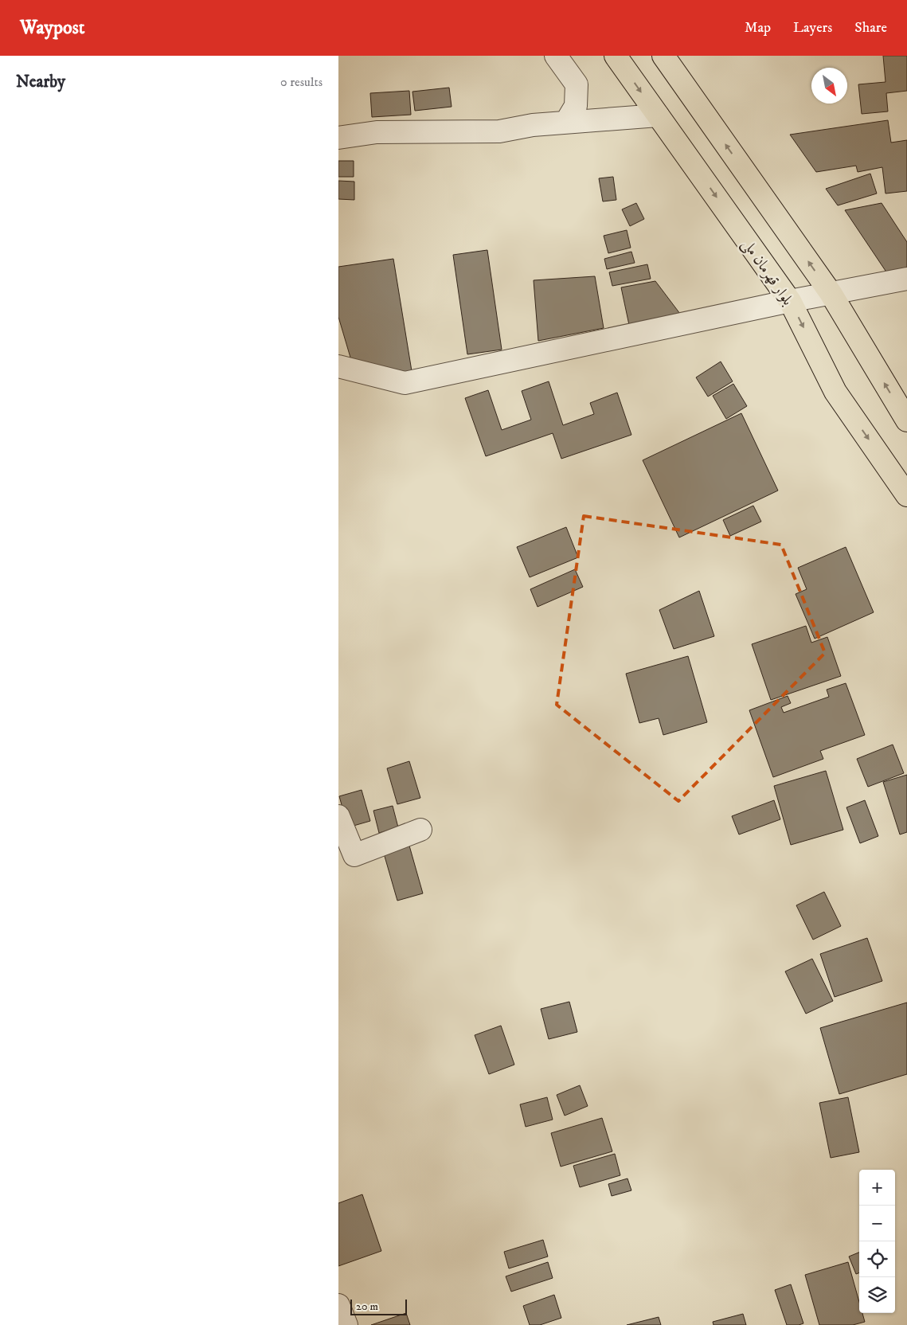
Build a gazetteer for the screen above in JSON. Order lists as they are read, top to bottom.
{
  "streets": {
    "highway": ["بلوار قهرمان ملی"]
  },
  "scale_bar": "20 m",
  "north": "bottom right",
  "page": {
    "header": "Waypost",
    "nav": ["Map", "Layers", "Share"],
    "heading": ["Nearby", "0 results"],
    "map_buttons": ["+", "−"],
    "scale": "20 m"
  }
}
